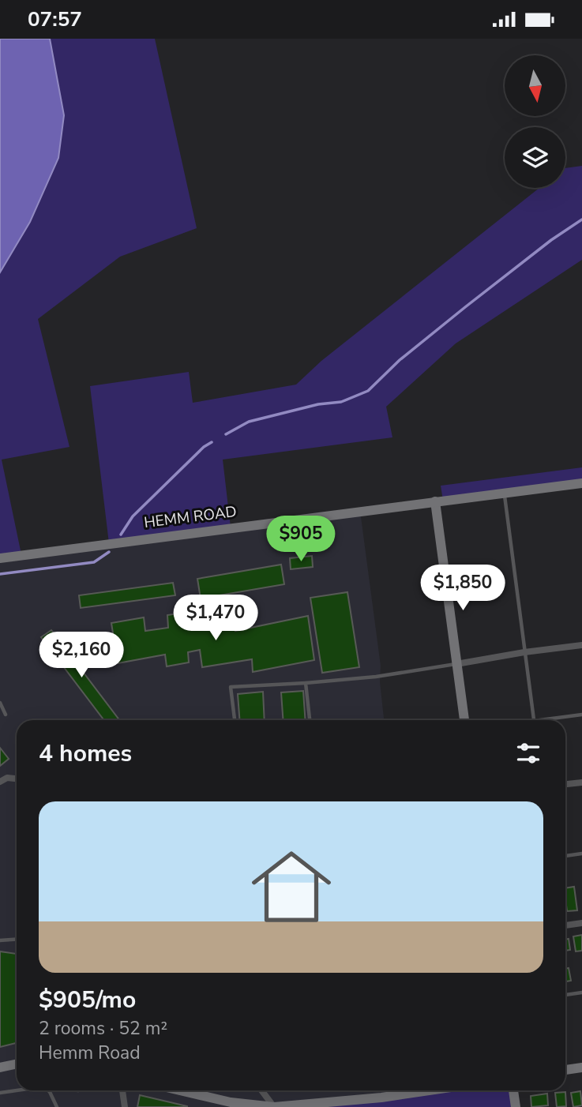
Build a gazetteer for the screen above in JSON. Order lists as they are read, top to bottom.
{
  "streets": {
    "street": ["HEMM ROAD"]
  },
  "north": "bottom",
  "page": {
    "status": "07:57",
    "price": [
      "$905",
      "$1,850",
      "$1,470",
      "$2,160"
    ],
    "heading": "4 homes",
    "list": [
      {
        "name": "$905/mo",
        "note": "2 rooms · 52 m² · Hemm Road"
      }
    ]
  }
}
